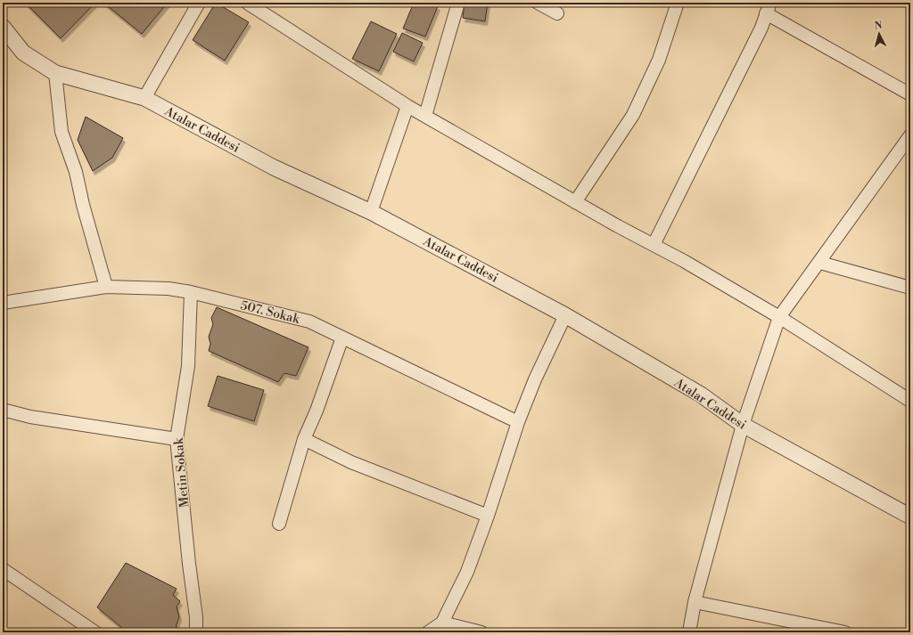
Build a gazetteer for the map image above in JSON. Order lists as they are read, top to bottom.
{
  "streets": {
    "street": ["Atalar Caddesi", "507. Sokak", "Metin Sokak"]
  },
  "crossings": [
    ["507. Sokak", "Metin Sokak"]
  ],
  "north": "top"
}
